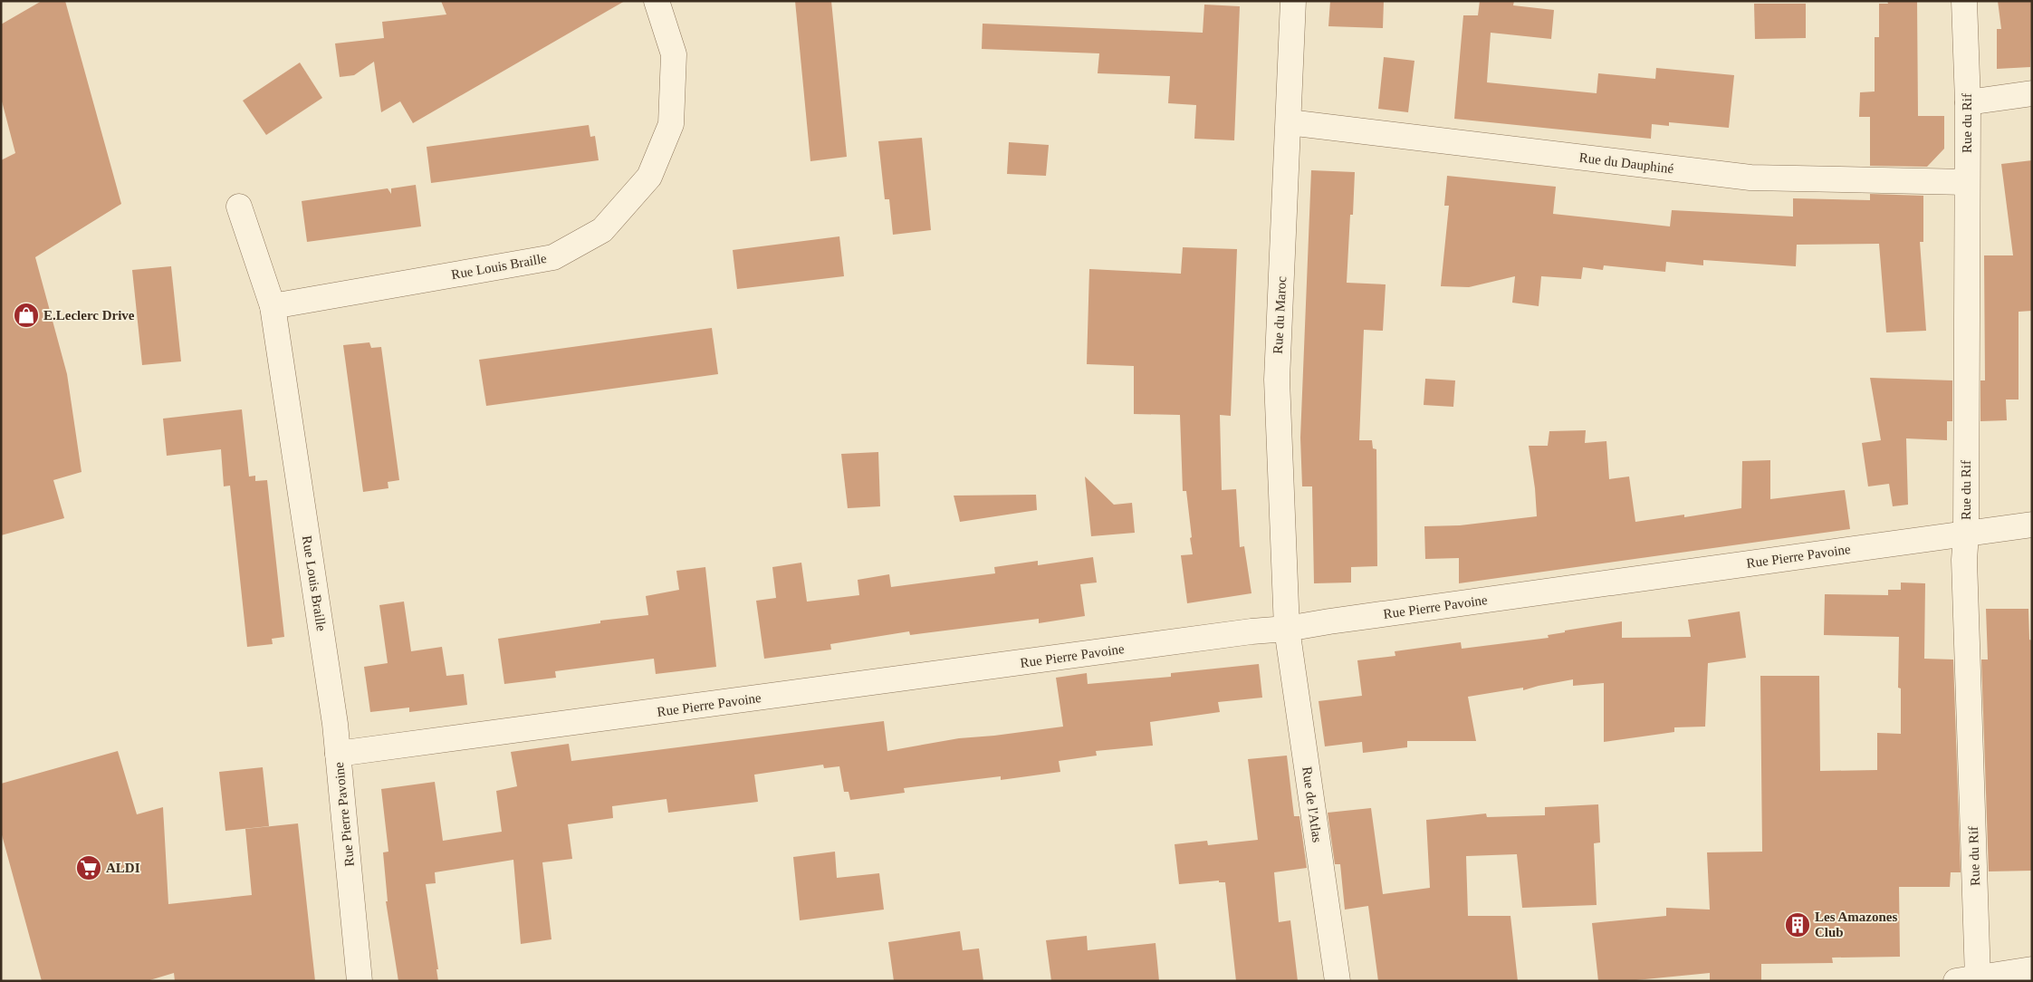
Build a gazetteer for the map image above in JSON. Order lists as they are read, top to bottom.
{
  "streets": {
    "street": [
      "Rue du Rif",
      "Rue du Dauphiné",
      "Rue Louis Braille",
      "Rue du Maroc",
      "Rue Pierre Pavoine",
      "Rue de l'Atlas"
    ]
  },
  "crossings": [
    ["Rue du Rif", "Rue du Dauphiné"],
    ["Rue du Rif", "Rue Pierre Pavoine"],
    ["Rue du Dauphiné", "Rue du Maroc"],
    ["Rue Louis Braille", "Rue Pierre Pavoine"],
    ["Rue du Maroc", "Rue Pierre Pavoine"],
    ["Rue du Maroc", "Rue de l'Atlas"],
    ["Rue Pierre Pavoine", "Rue de l'Atlas"]
  ],
  "places": {
    "shop": ["E.Leclerc Drive"],
    "supermarket": ["ALDI"],
    "building": ["Les Amazones Club"]
  }
}
